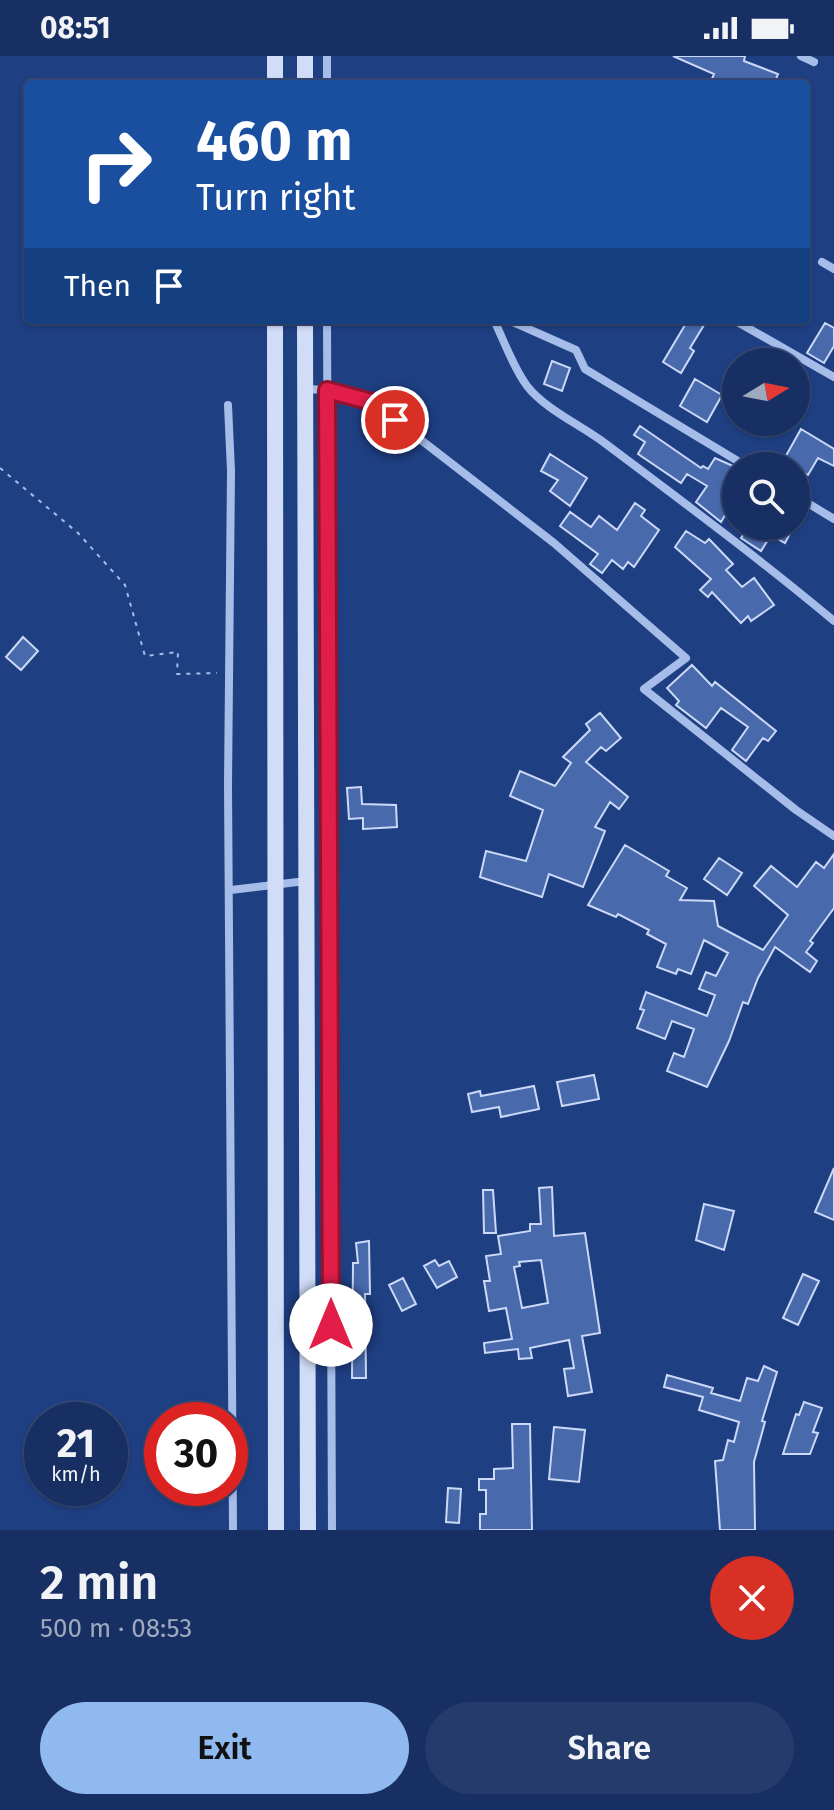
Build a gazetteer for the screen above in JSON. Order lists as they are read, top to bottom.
{
  "north": "right",
  "page": {
    "status": "08:51",
    "turn": ["460 m", "Turn right"],
    "then": "Then",
    "speed": "21 km/h",
    "limit": "30",
    "heading": ["2 min", "500 m · 08:53"],
    "buttons": ["Exit", "Share"]
  }
}
